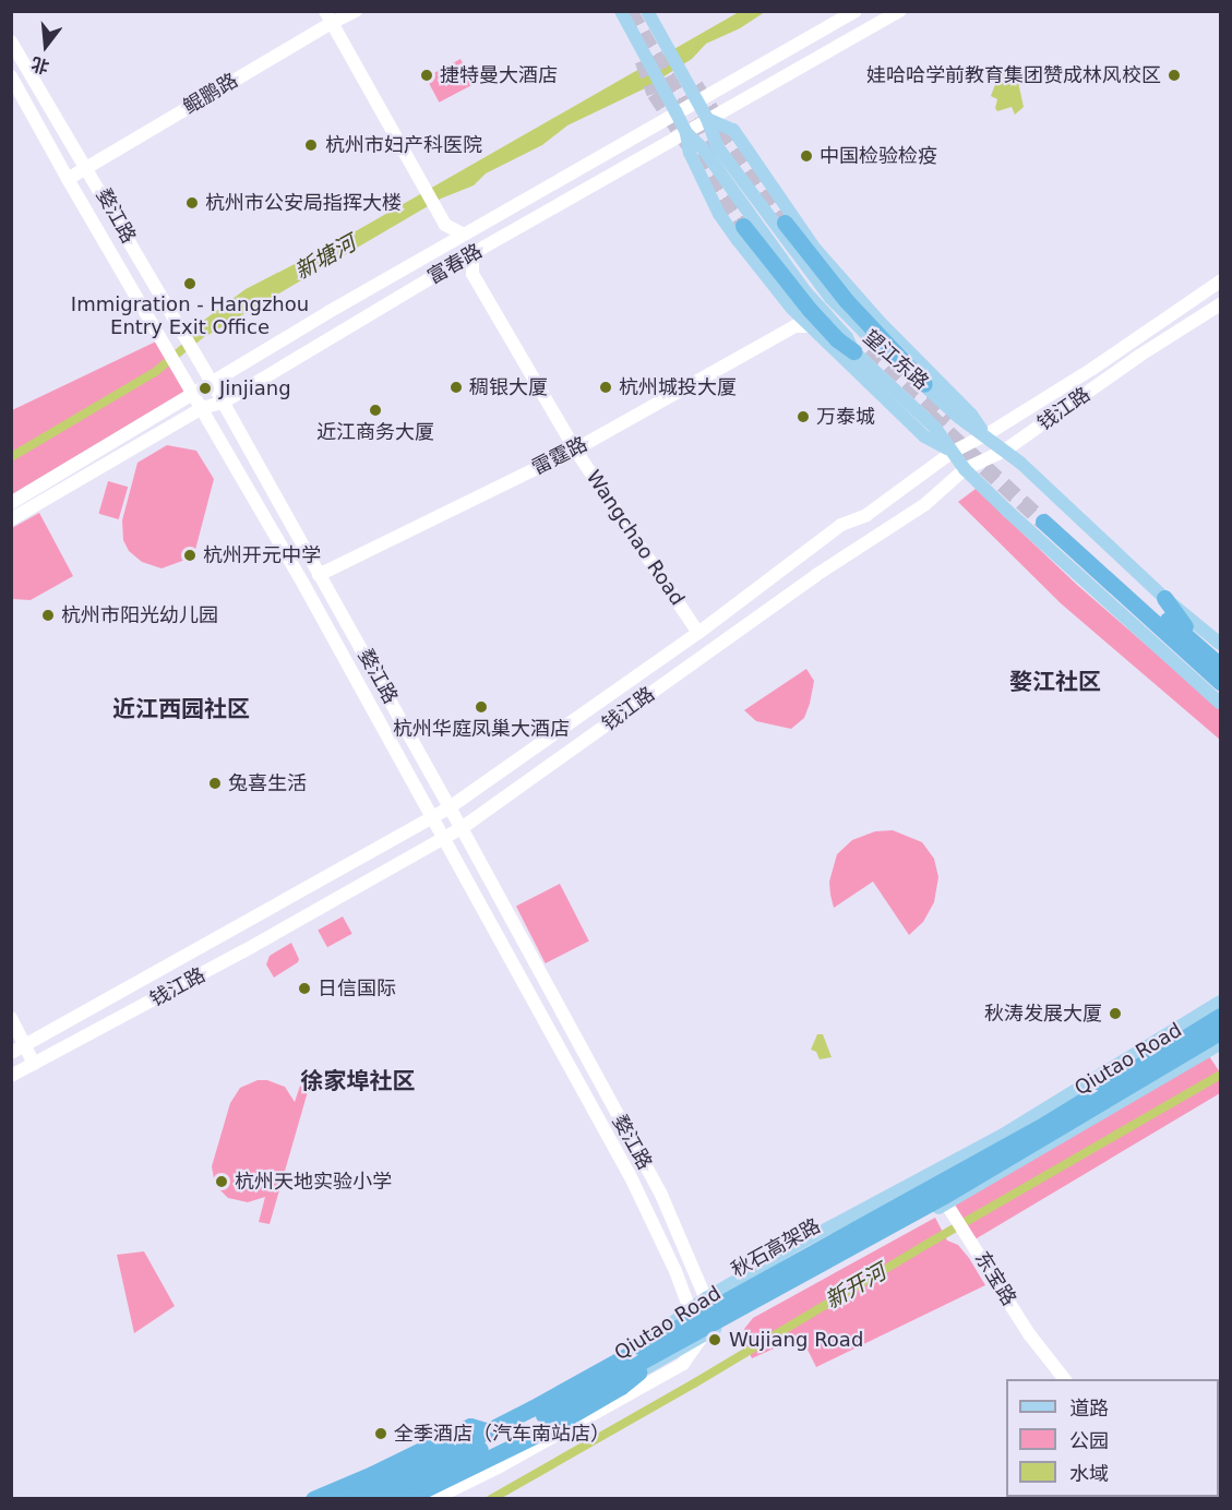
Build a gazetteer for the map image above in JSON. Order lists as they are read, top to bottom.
{
  "streets": {
    "highway": ["秋石高架路"],
    "main road": [
      "鲲鹏路",
      "婺江路",
      "富春路",
      "望江东路",
      "钱江路",
      "雷霆路",
      "Wangchao Road",
      "Qiutao Road",
      "东宝路"
    ]
  },
  "crossings": [
    ["鲲鹏路", "婺江路"],
    ["婺江路", "富春路"],
    ["婺江路", "钱江路"],
    ["婺江路", "雷霆路"],
    ["婺江路", "Qiutao Road"],
    ["富春路", "望江东路"],
    ["望江东路", "钱江路"],
    ["钱江路", "Wangchao Road"],
    ["雷霆路", "Wangchao Road"],
    ["Qiutao Road", "东宝路"]
  ],
  "districts": ["婺江社区", "近江西园社区", "徐家埠社区"],
  "water": ["新塘河", "新开河"],
  "places": [
    "捷特曼大酒店",
    "娃哈哈学前教育集团赞成林风校区",
    "杭州市妇产科医院",
    "中国检验检疫",
    "杭州市公安局指挥大楼",
    "Immigration - Hangzhou Entry Exit Office",
    "稠银大厦",
    "杭州城投大厦",
    "Jinjiang",
    "近江商务大厦",
    "万泰城",
    "杭州开元中学",
    "杭州市阳光幼儿园",
    "杭州华庭凤巢大酒店",
    "兔喜生活",
    "日信国际",
    "秋涛发展大厦",
    "杭州天地实验小学",
    "Wujiang Road",
    "全季酒店（汽车南站店）"
  ],
  "legend": ["道路", "公园", "水域"],
  "north": "bottom"
}
